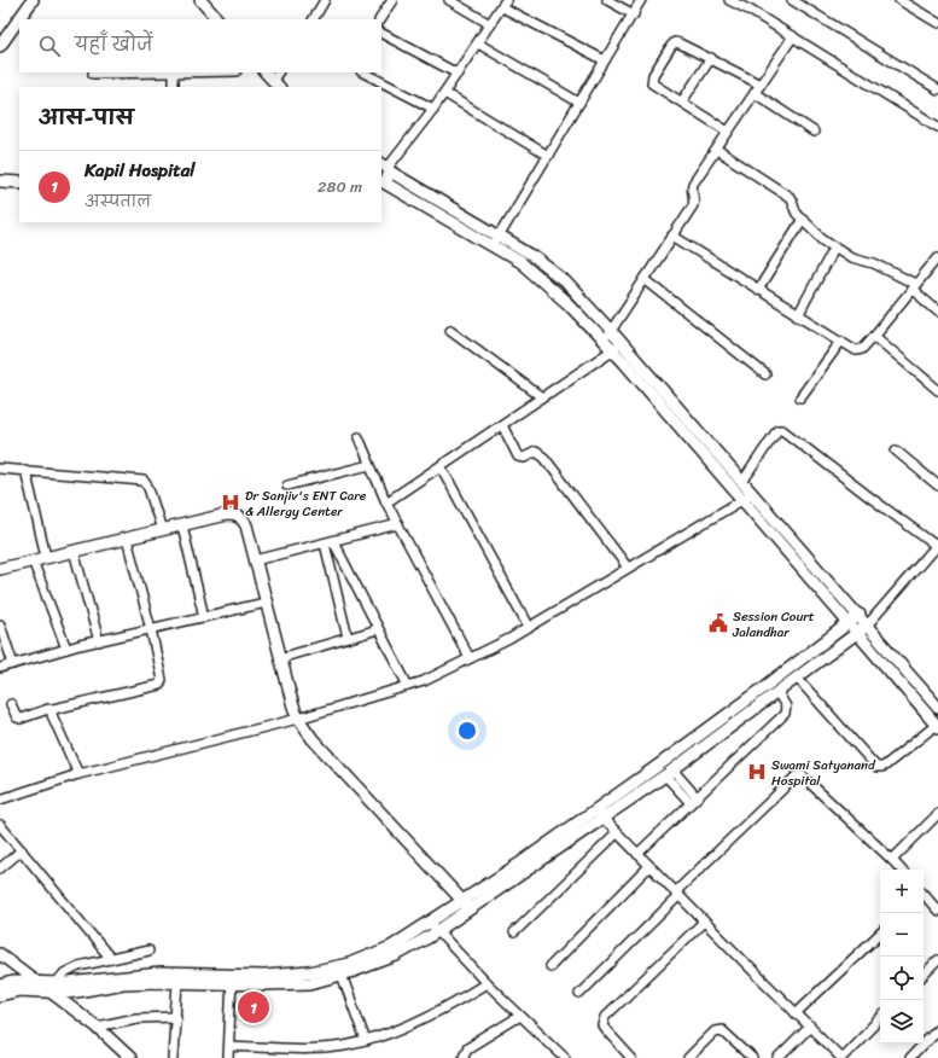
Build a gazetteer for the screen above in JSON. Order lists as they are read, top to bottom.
{
  "places": {
    "hospital": ["Dr Sanjiv's ENT Care & Allergy Center", "Swami Satyanand Hospital"],
    "public building": ["Session Court Jalandhar"]
  },
  "page": {
    "search": "यहाँ खोजें",
    "heading": "आस-पास",
    "list": [
      {
        "mark": "1",
        "name": "Kapil Hospital",
        "note": "अस्पताल",
        "value": "280 m"
      }
    ],
    "map_buttons": ["+", "−"],
    "pins": "1"
  }
}
